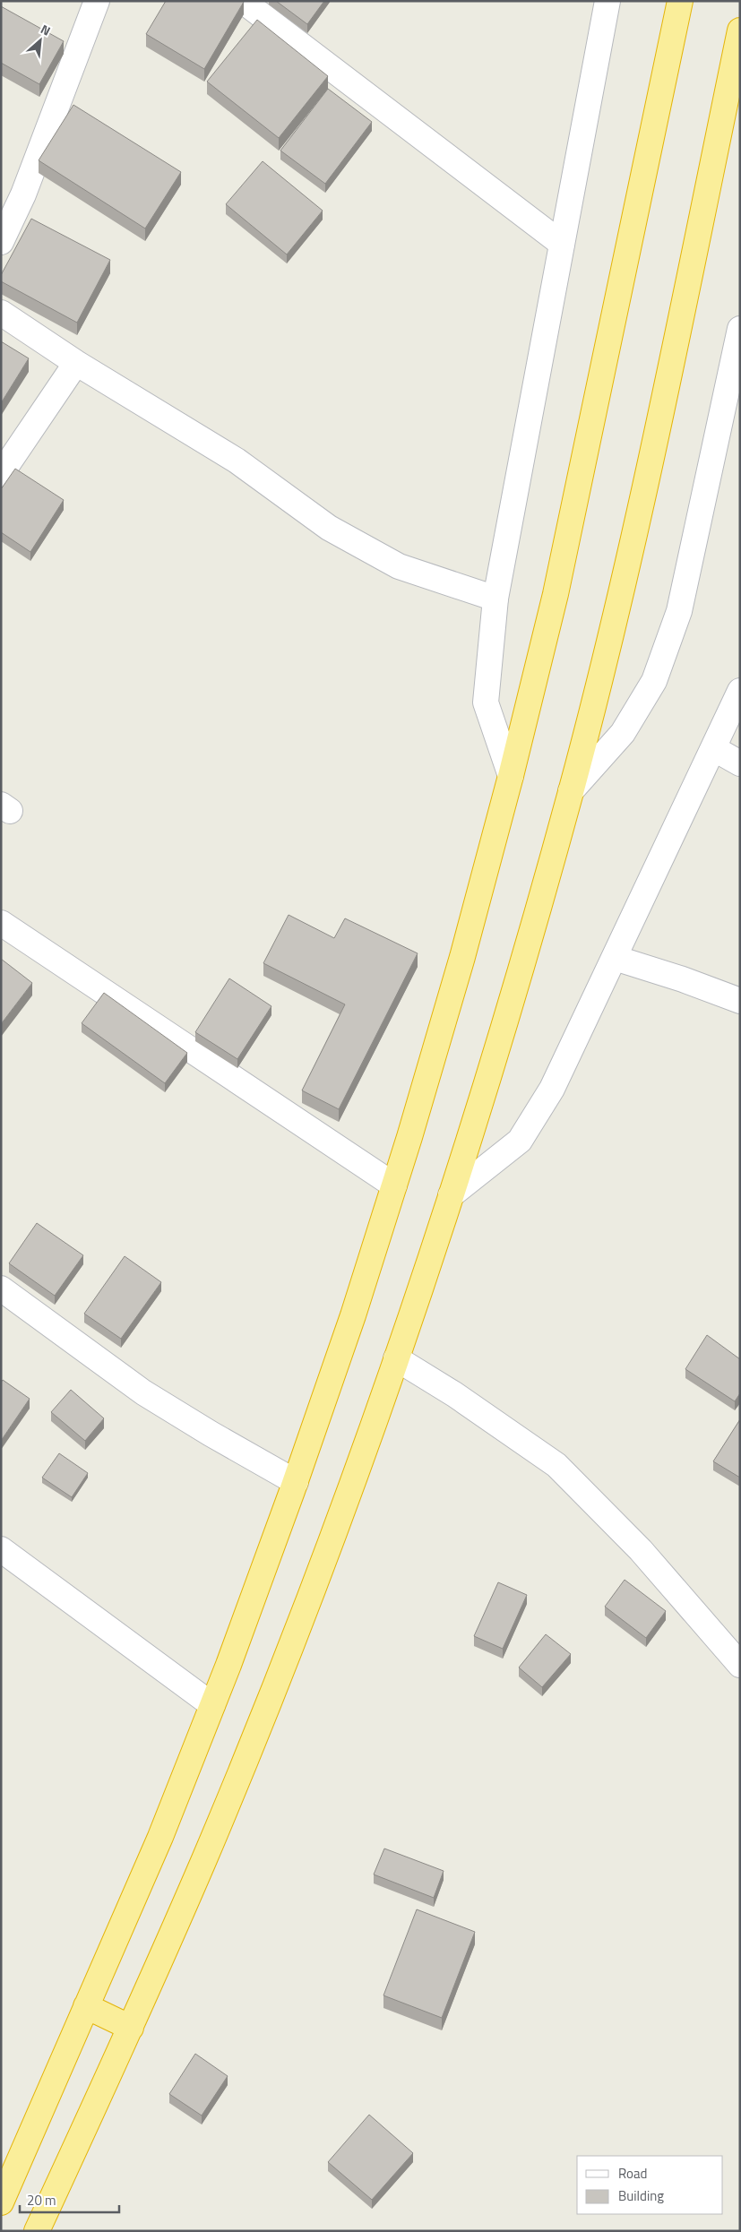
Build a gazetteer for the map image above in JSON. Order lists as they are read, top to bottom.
{
  "legend": ["Road", "Building"],
  "scale_bar": "20 m",
  "north": "top right"
}
